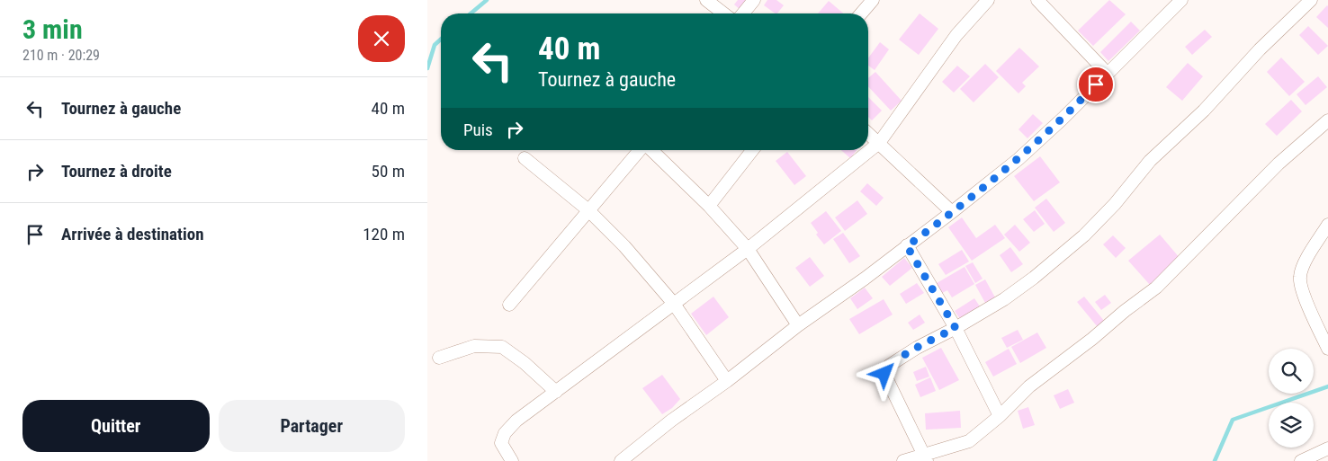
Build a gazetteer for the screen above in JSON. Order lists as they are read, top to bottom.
{
  "page": {
    "heading": ["3 min", "210 m · 20:29"],
    "turn": ["40 m", "Tournez à gauche"],
    "list": [
      {
        "name": "Tournez à gauche",
        "value": "40 m"
      },
      {
        "name": "Tournez à droite",
        "value": "50 m"
      },
      {
        "name": "Arrivée à destination",
        "value": "120 m"
      }
    ],
    "then": "Puis",
    "buttons": ["Quitter", "Partager"]
  }
}
